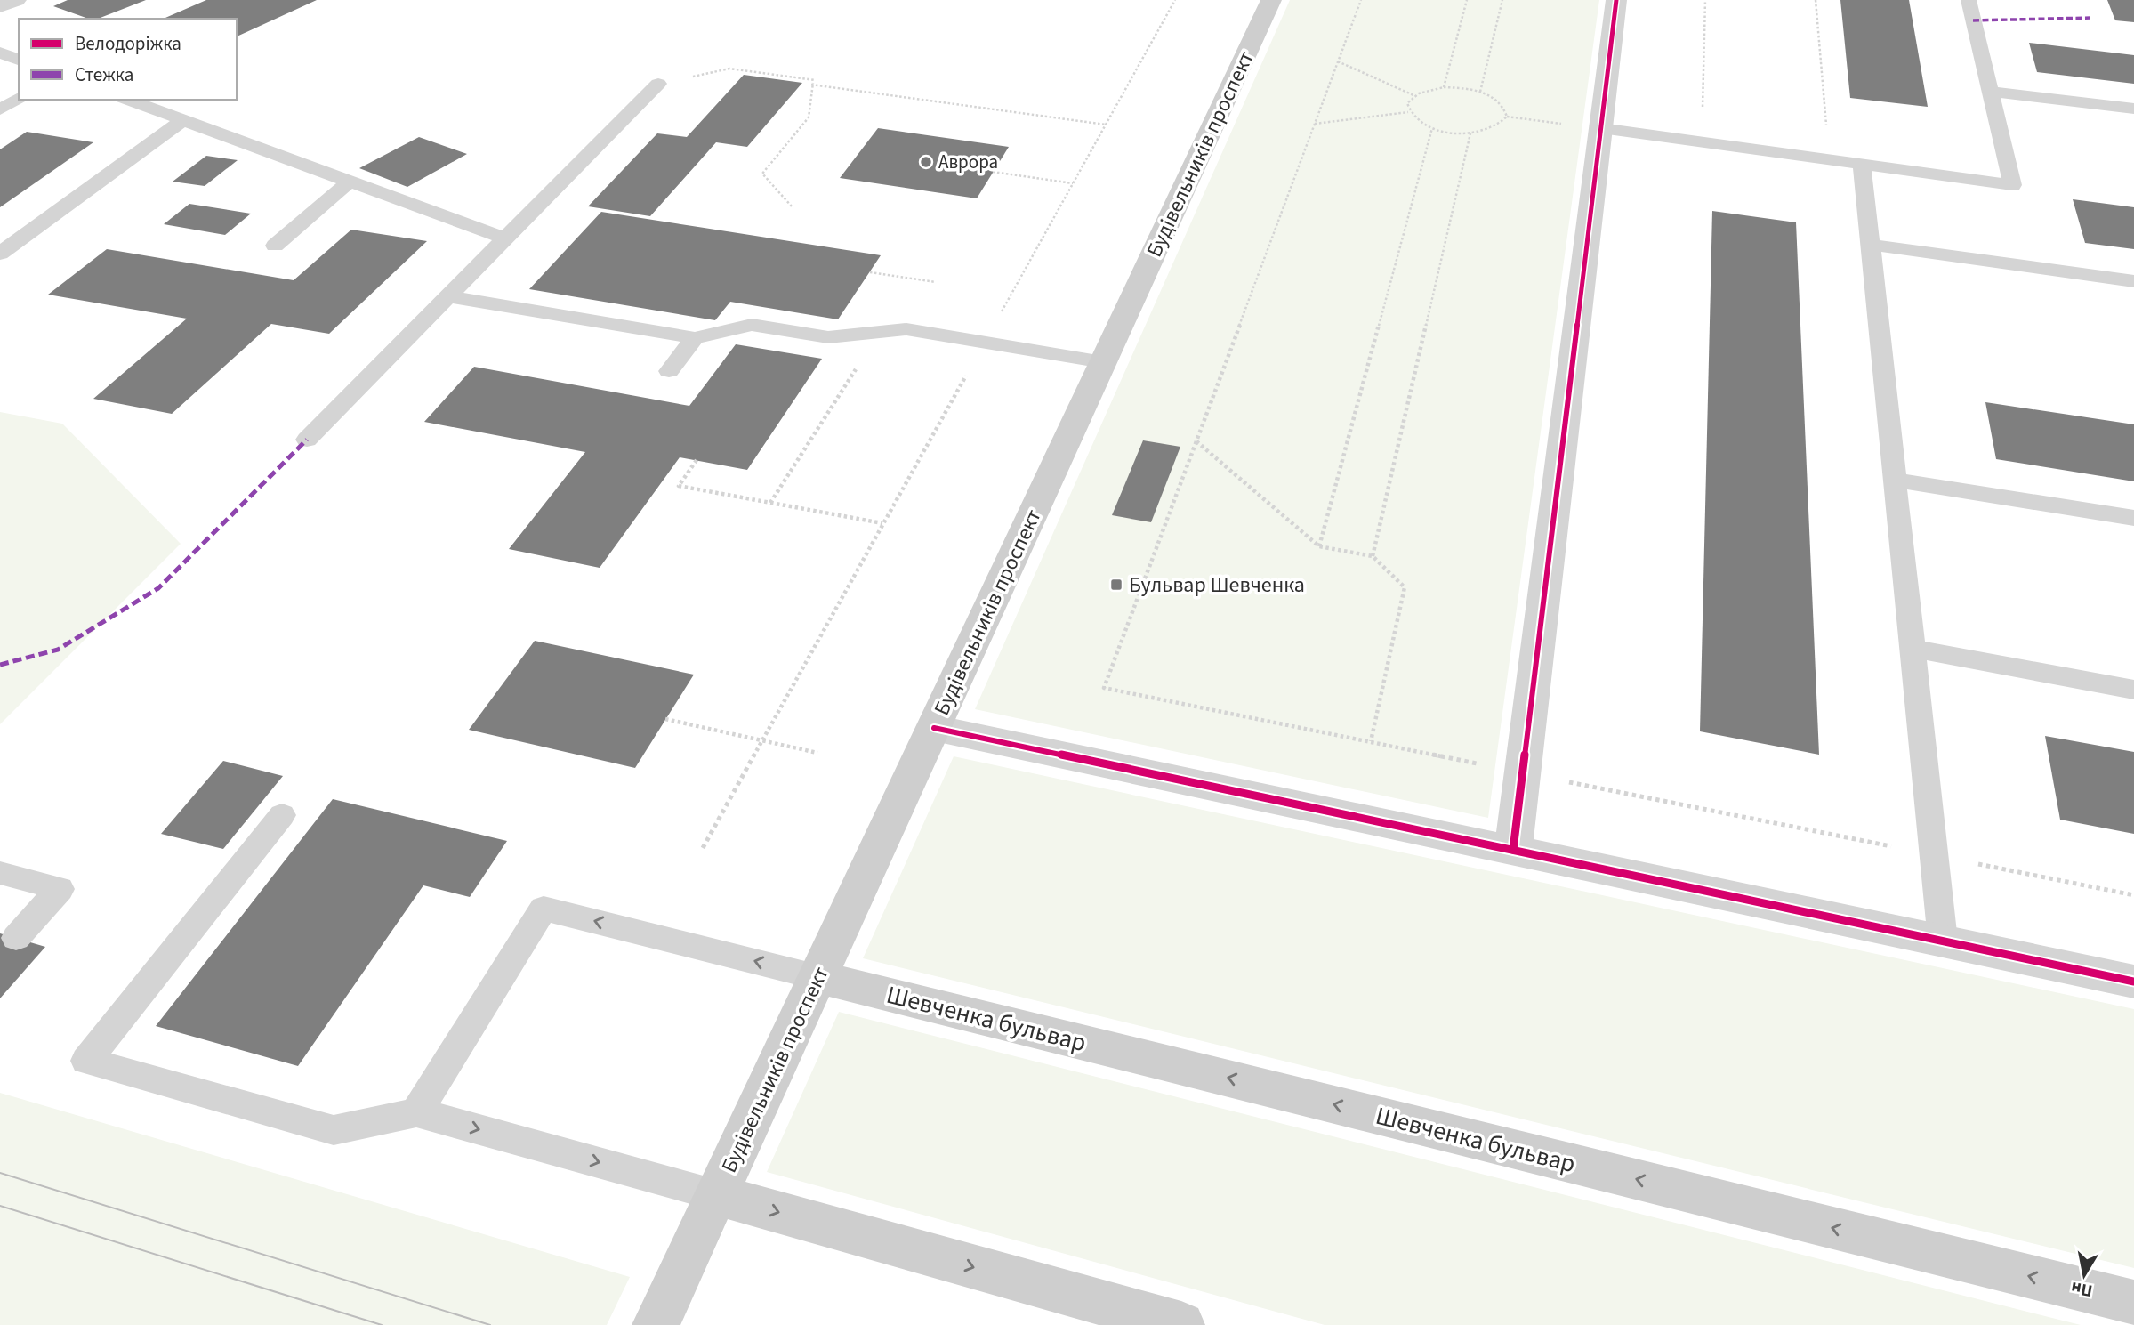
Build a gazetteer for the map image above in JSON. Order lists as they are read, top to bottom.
{
  "streets": {
    "main road": ["Будівельників проспект", "Шевченка бульвар"]
  },
  "crossings": [
    ["Будівельників проспект", "Шевченка бульвар"]
  ],
  "places": {
    "other": ["Аврора"],
    "transit": ["Бульвар Шевченка"]
  },
  "legend": ["Велодоріжка", "Стежка"],
  "north": "bottom"
}
